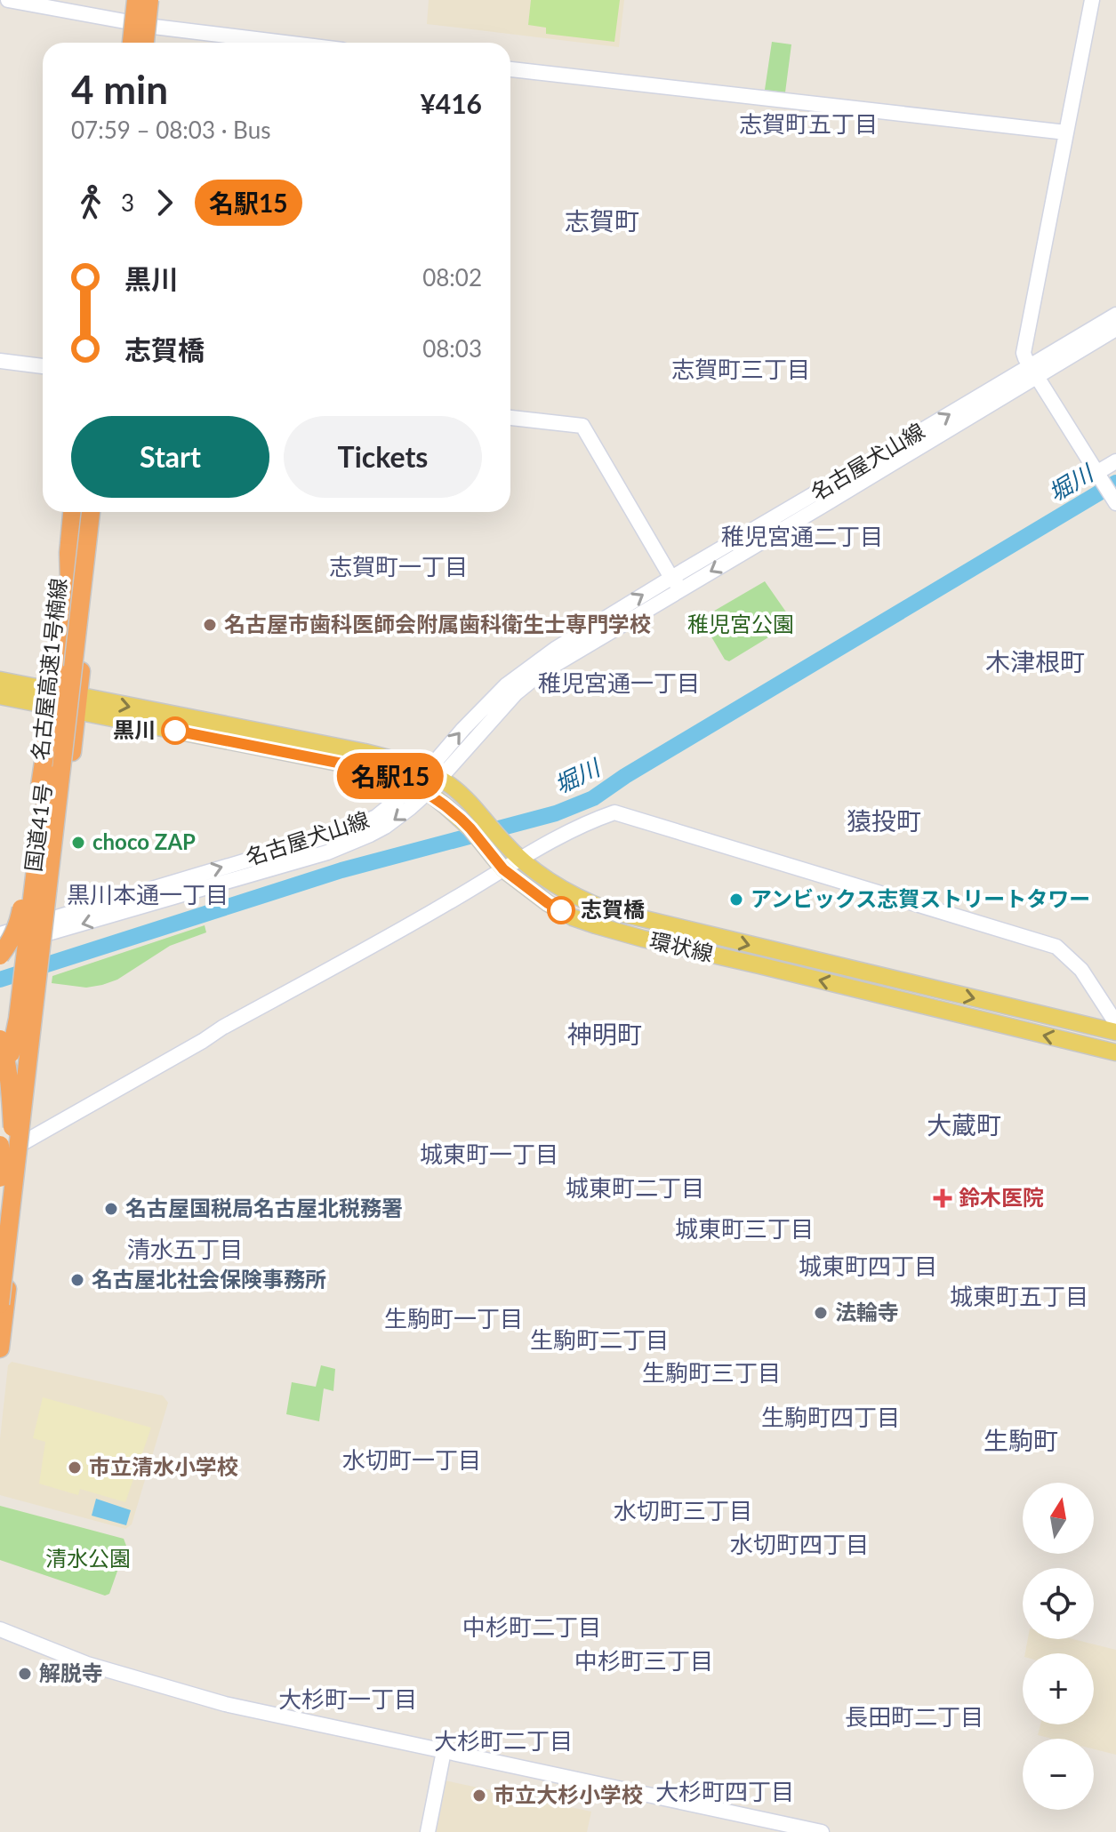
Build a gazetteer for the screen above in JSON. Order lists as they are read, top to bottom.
{
  "streets": {
    "highway": ["名古屋高速1号楠線", "国道41号"],
    "main road": ["環状線"],
    "street": ["名古屋犬山線"]
  },
  "crossings": [
    ["名古屋犬山線", "国道41号"],
    ["名古屋犬山線", "環状線"],
    ["名古屋高速1号楠線", "国道41号"],
    ["名古屋高速1号楠線", "環状線"],
    ["国道41号", "環状線"]
  ],
  "districts": [
    "志賀町五丁目",
    "志賀町",
    "志賀町三丁目",
    "稚児宮通二丁目",
    "志賀町一丁目",
    "木津根町",
    "稚児宮通一丁目",
    "猿投町",
    "黒川本通一丁目",
    "神明町",
    "大蔵町",
    "城東町一丁目",
    "城東町二丁目",
    "城東町三丁目",
    "清水五丁目",
    "城東町四丁目",
    "城東町五丁目",
    "生駒町一丁目",
    "生駒町二丁目",
    "生駒町三丁目",
    "生駒町四丁目",
    "生駒町",
    "水切町一丁目",
    "水切町三丁目",
    "水切町四丁目",
    "中杉町二丁目",
    "中杉町三丁目",
    "大杉町一丁目",
    "長田町二丁目",
    "大杉町二丁目",
    "大杉町四丁目"
  ],
  "water": ["堀川"],
  "parks": ["稚児宮公園", "清水公園"],
  "places": {
    "other": [
      "名古屋市歯科医師会附属歯科衛生士専門学校",
      "黒川",
      "choco ZAP",
      "アンビックス志賀ストリートタワー",
      "志賀橋",
      "名古屋国税局名古屋北税務署",
      "名古屋北社会保険事務所",
      "法輪寺",
      "市立清水小学校",
      "解脱寺",
      "市立大杉小学校"
    ],
    "health": ["鈴木医院"]
  },
  "lines": ["bus line 名駅15"],
  "north": "top",
  "page": {
    "on_map": "名駅15",
    "heading": ["4 min", "07:59 – 08:03 · Bus", "¥416"],
    "legs": ["3", "名駅15"],
    "list": [
      {
        "name": "黒川",
        "value": "08:02"
      },
      {
        "name": "志賀橋",
        "value": "08:03"
      }
    ],
    "buttons": ["Start", "Tickets"],
    "map_buttons": ["+", "−"]
  }
}
